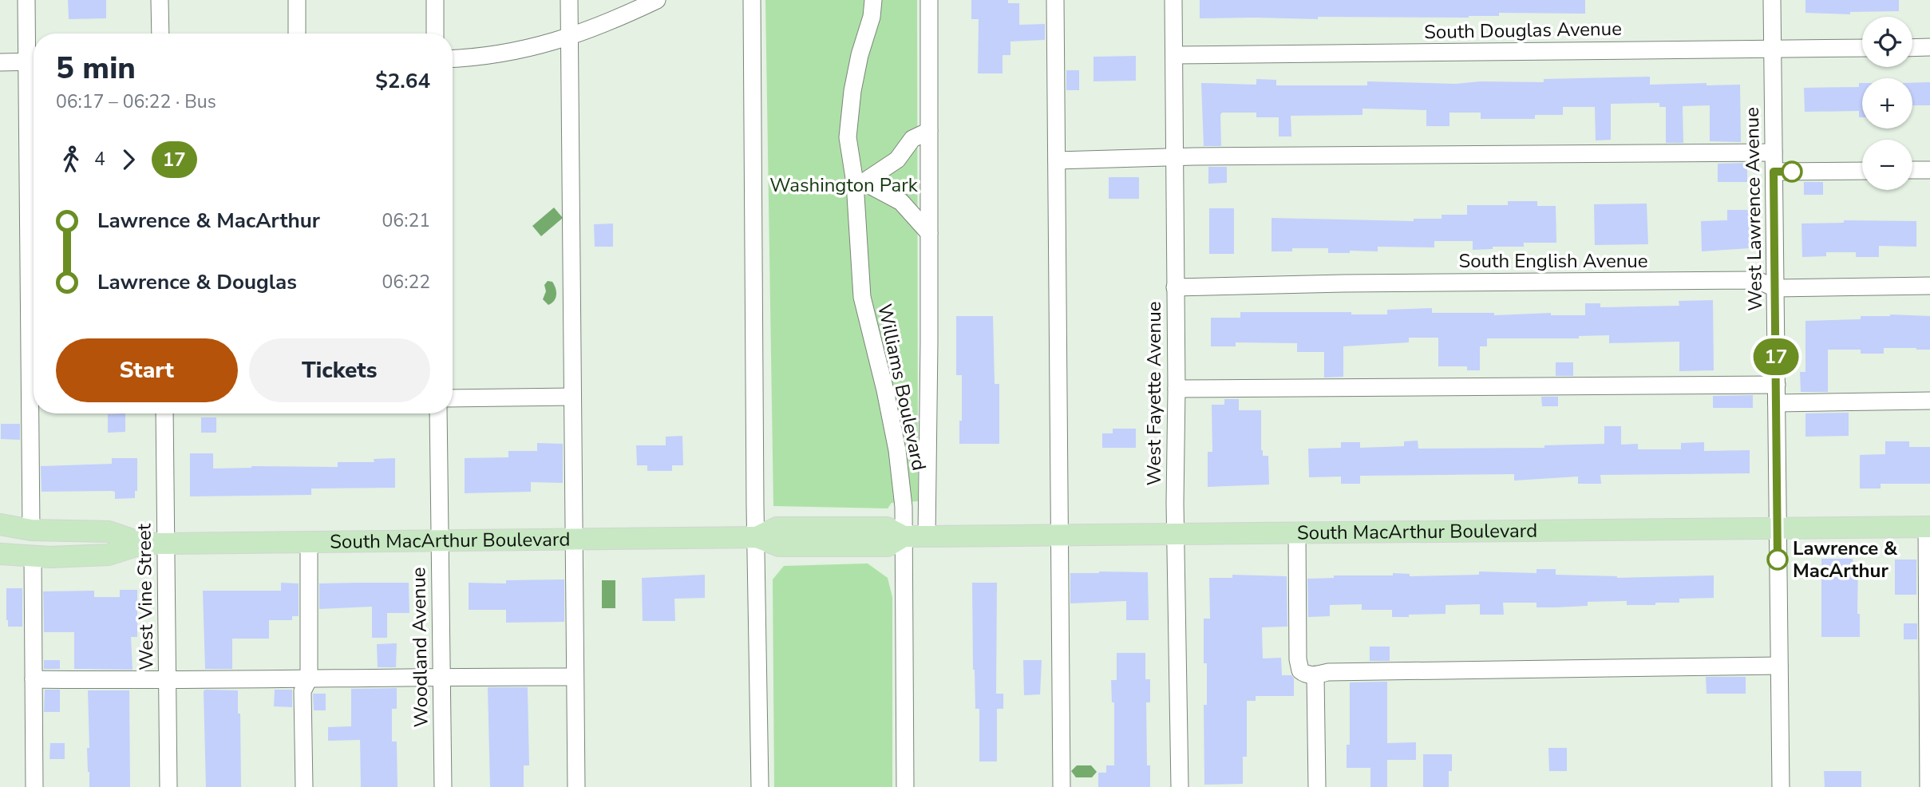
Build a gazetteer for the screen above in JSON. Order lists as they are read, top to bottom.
{
  "streets": {
    "main road": ["South MacArthur Boulevard"],
    "street": [
      "South Douglas Avenue",
      "West Lawrence Avenue",
      "South English Avenue",
      "Williams Boulevard",
      "West Fayette Avenue",
      "West Vine Street",
      "Woodland Avenue"
    ]
  },
  "crossings": [
    ["South Douglas Avenue", "West Lawrence Avenue"],
    ["South Douglas Avenue", "West Fayette Avenue"],
    ["West Lawrence Avenue", "South English Avenue"],
    ["West Lawrence Avenue", "South MacArthur Boulevard"],
    ["South English Avenue", "West Fayette Avenue"],
    ["Williams Boulevard", "South MacArthur Boulevard"],
    ["West Fayette Avenue", "South MacArthur Boulevard"],
    ["South MacArthur Boulevard", "West Vine Street"],
    ["South MacArthur Boulevard", "Woodland Avenue"]
  ],
  "parks": ["Washington Park"],
  "places": ["Lawrence & MacArthur"],
  "lines": ["bus line 17"],
  "page": {
    "on_map": "17",
    "map_buttons": ["+", "−"],
    "heading": ["5 min", "06:17 – 06:22 · Bus", "$2.64"],
    "legs": ["4", "17"],
    "list": [
      {
        "name": "Lawrence & MacArthur",
        "value": "06:21"
      },
      {
        "name": "Lawrence & Douglas",
        "value": "06:22"
      }
    ],
    "buttons": ["Start", "Tickets"]
  }
}
